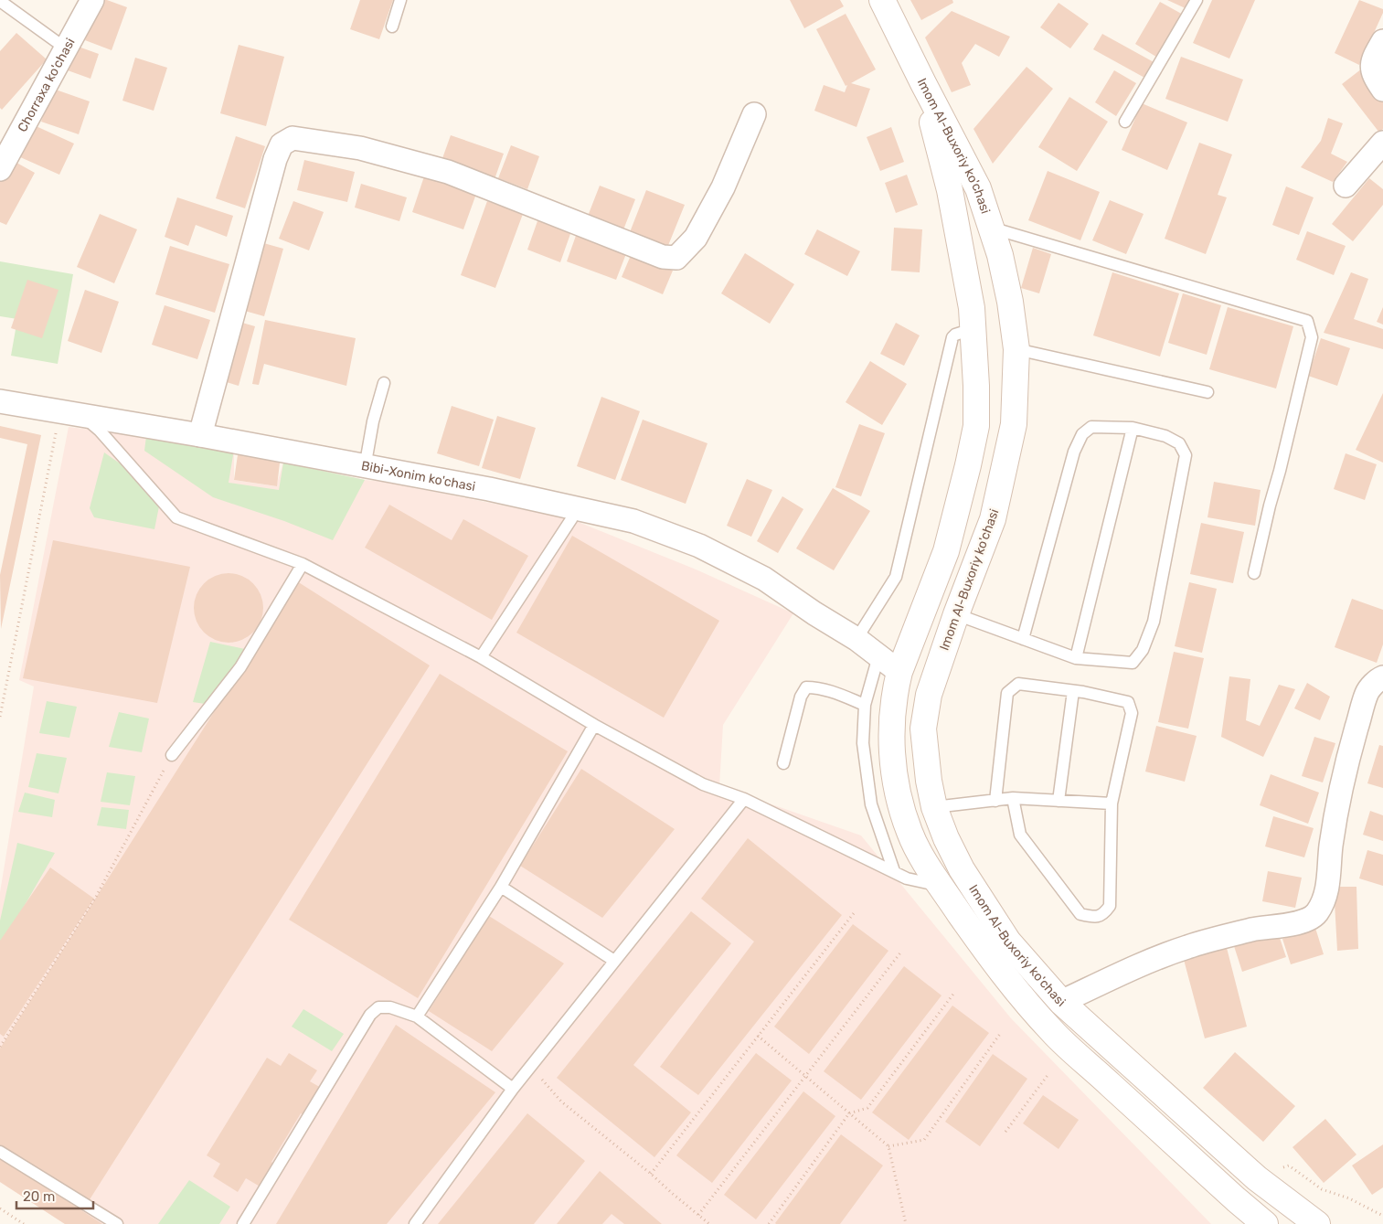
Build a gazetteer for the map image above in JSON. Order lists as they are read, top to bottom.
{
  "streets": {
    "main road": ["Imom Al-Buxoriy ko'chasi"],
    "street": ["Chorraxa ko'chasi", "Bibi-Xonim ko'chasi"]
  },
  "crossings": [
    ["Imom Al-Buxoriy ko'chasi", "Bibi-Xonim ko'chasi"]
  ],
  "scale_bar": "20 m"
}
